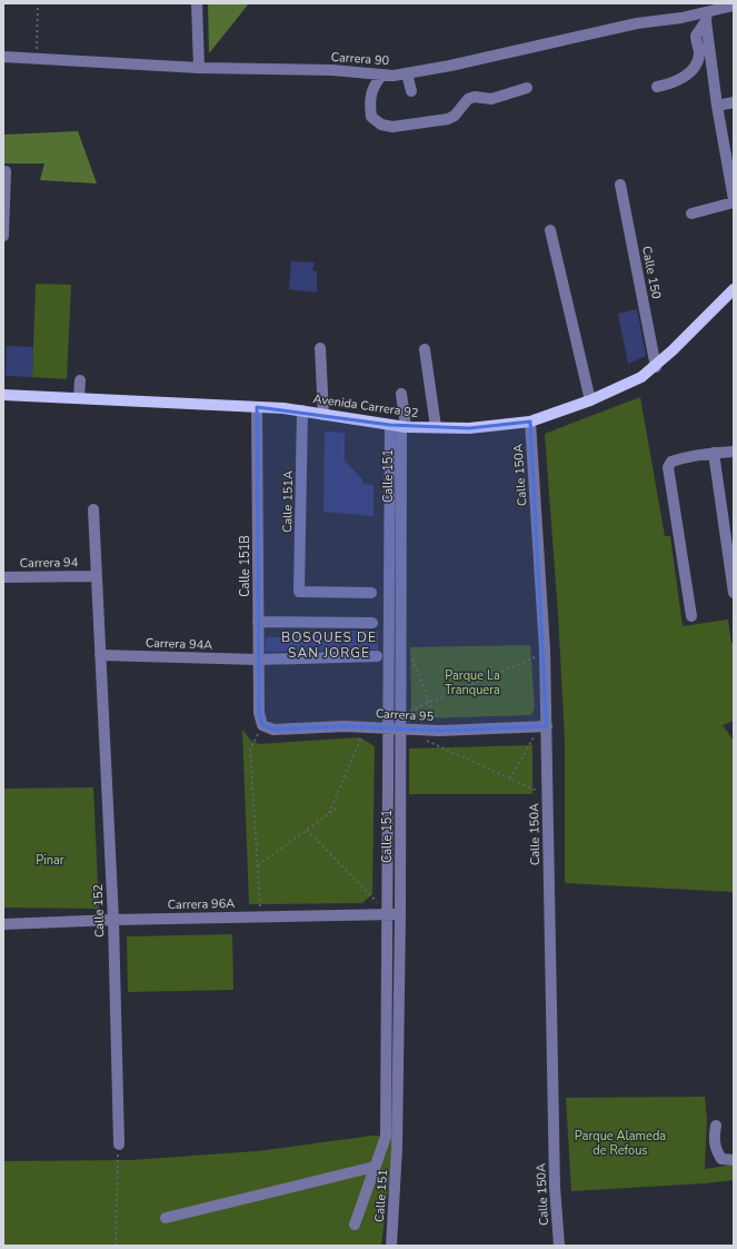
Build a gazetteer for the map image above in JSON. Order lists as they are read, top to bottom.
{
  "streets": {
    "main road": ["Avenida Carrera 92"],
    "street": [
      "Carrera 90",
      "Calle 150",
      "Calle 150A",
      "Calle 151",
      "Calle 151A",
      "Carrera 94",
      "Calle 151B",
      "Carrera 94A",
      "Carrera 95",
      "Carrera 96A",
      "Calle 152"
    ]
  },
  "crossings": [
    ["Calle 150", "Avenida Carrera 92"],
    ["Avenida Carrera 92", "Calle 150A"],
    ["Avenida Carrera 92", "Calle 151"],
    ["Avenida Carrera 92", "Calle 151A"],
    ["Avenida Carrera 92", "Calle 151B"],
    ["Calle 150A", "Carrera 95"],
    ["Calle 151", "Carrera 95"],
    ["Calle 151", "Carrera 96A"],
    ["Carrera 94", "Calle 152"],
    ["Calle 151B", "Carrera 94A"],
    ["Calle 151B", "Carrera 95"],
    ["Carrera 94A", "Calle 152"],
    ["Carrera 96A", "Calle 152"]
  ],
  "districts": ["BOSQUES DE SAN JORGE"],
  "parks": ["Parque La Tranquera", "Pinar", "Parque Alameda de Refous"]
}
